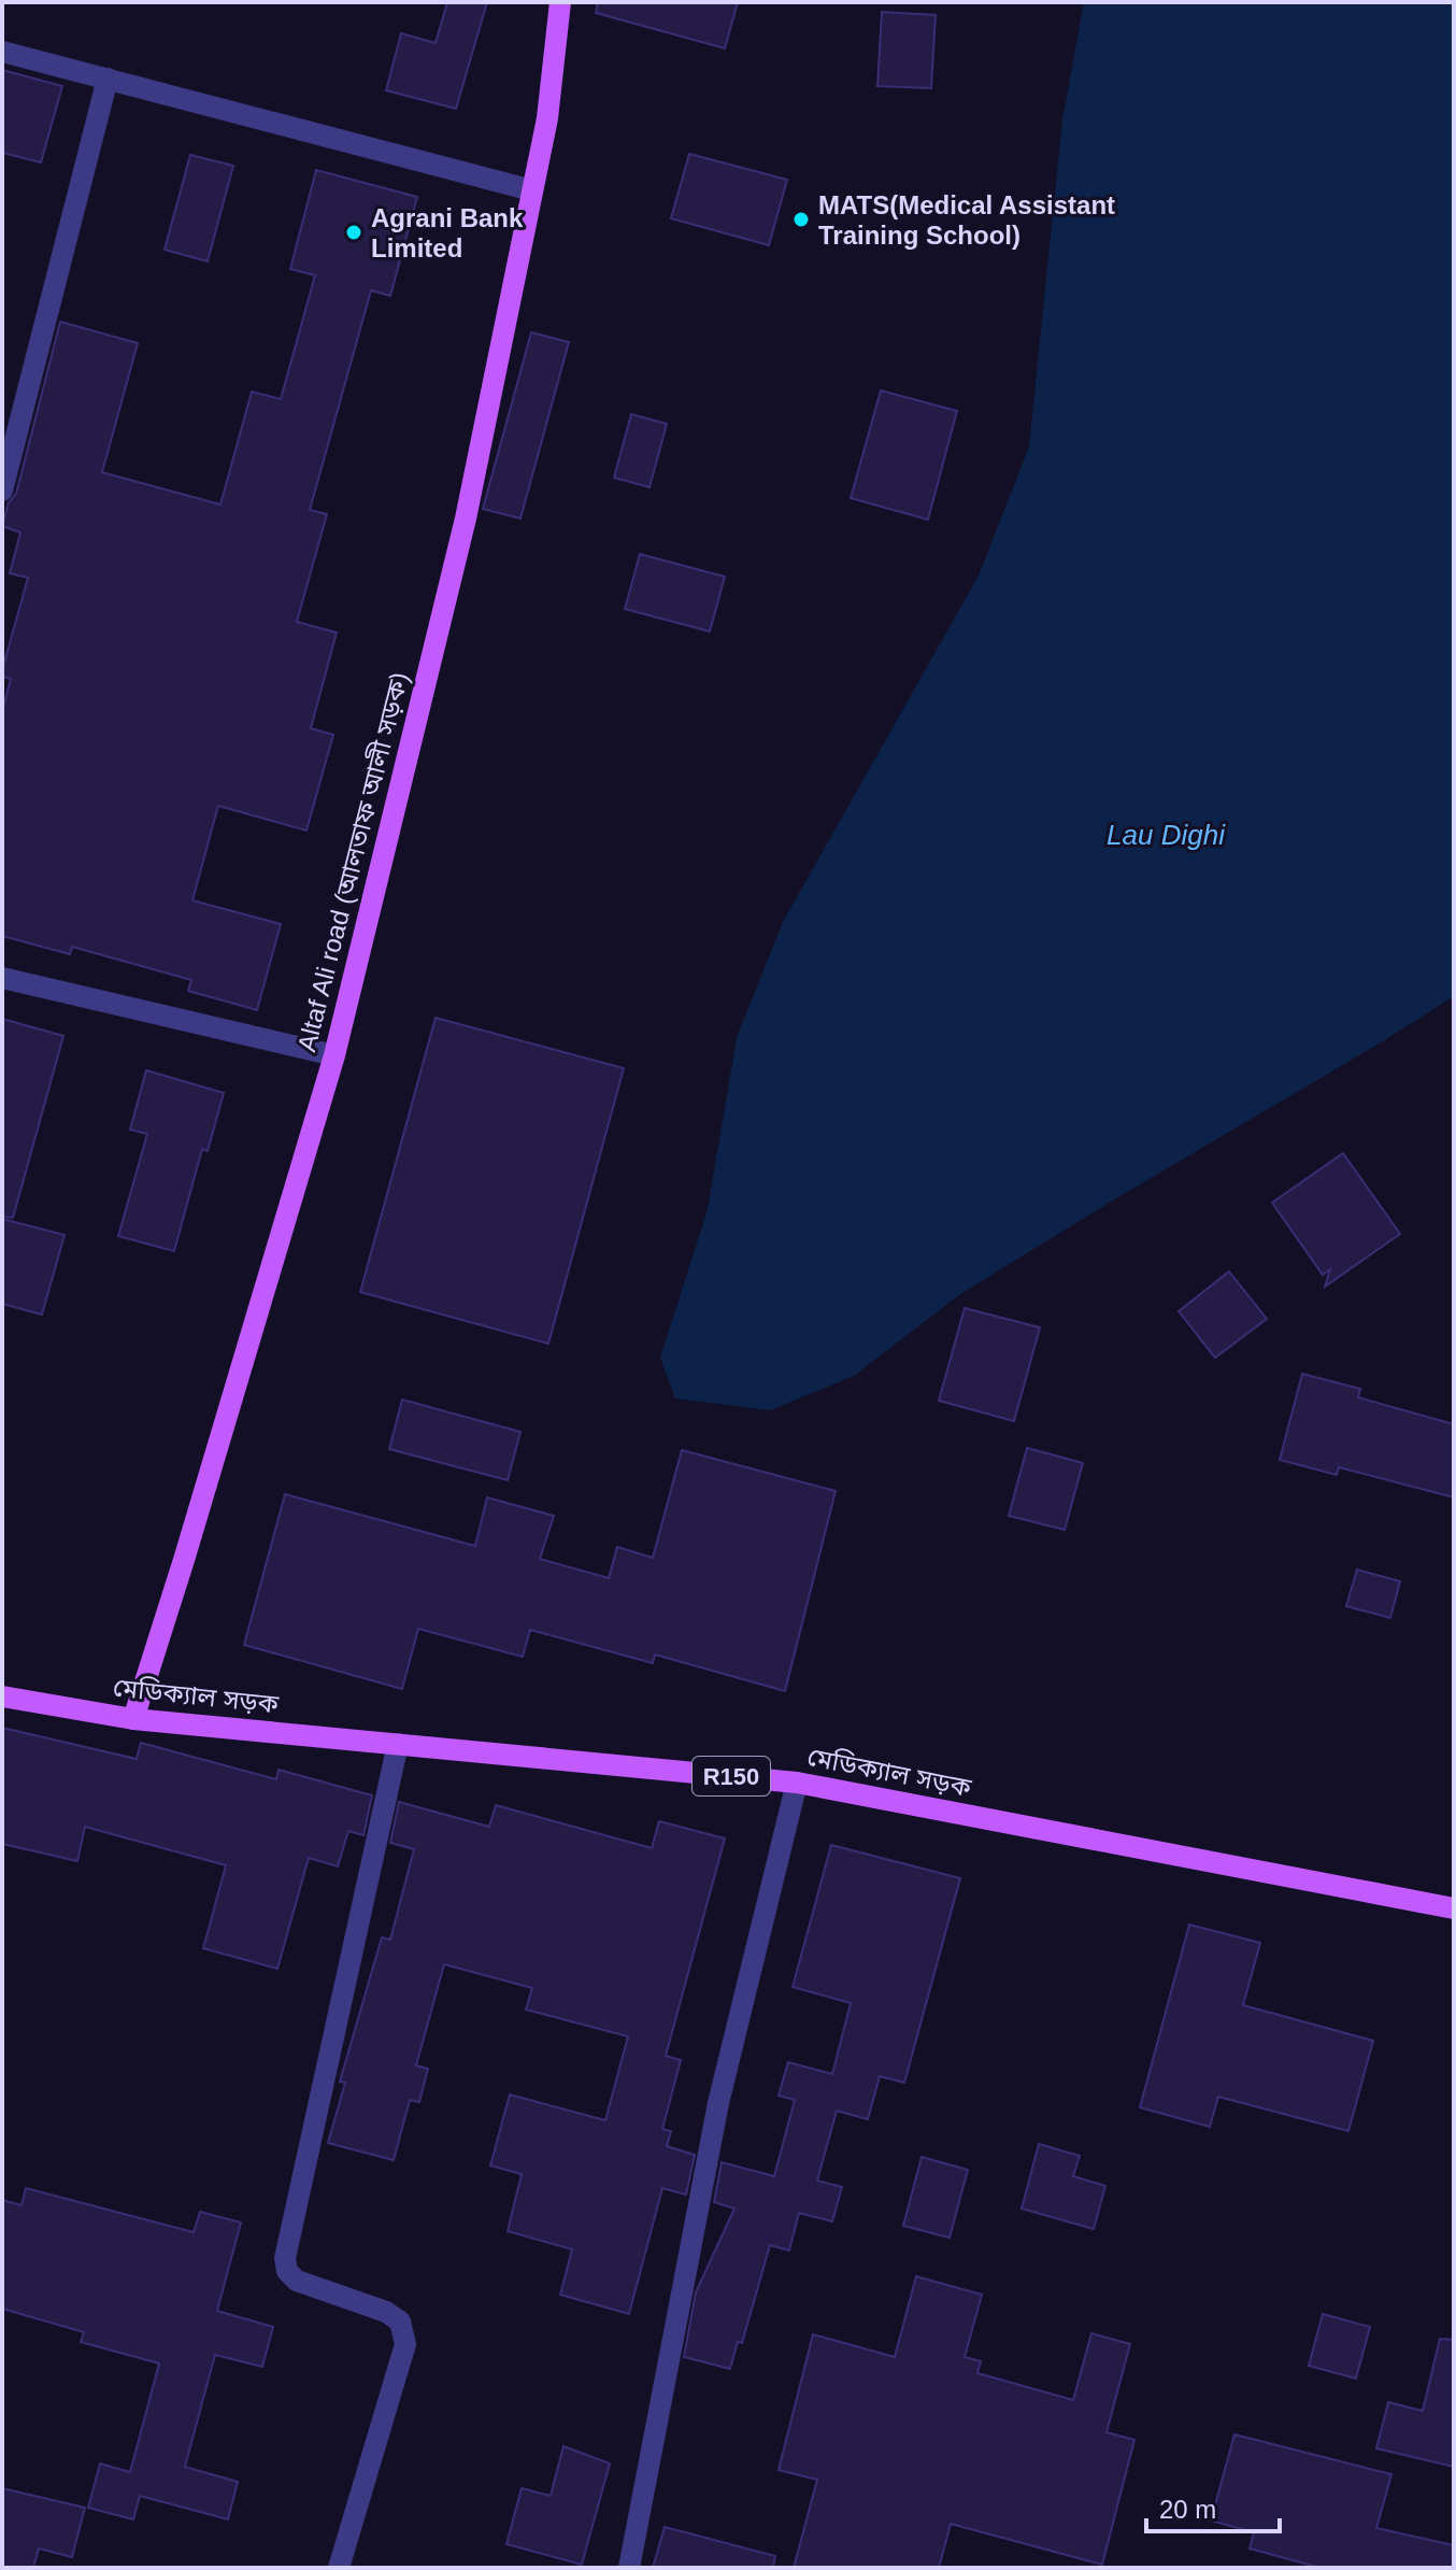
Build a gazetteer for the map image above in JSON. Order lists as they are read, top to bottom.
{
  "streets": {
    "main road": ["Altaf Ali road (আলতাফ আলী সড়ক)", "মেডিক্যাল সড়ক", "R150"]
  },
  "crossings": [
    ["Altaf Ali road (আলতাফ আলী সড়ক)", "মেডিক্যাল সড়ক"]
  ],
  "water": ["Lau Dighi"],
  "places": ["MATS(Medical Assistant Training School)", "Agrani Bank Limited"],
  "scale_bar": "20 m"
}
